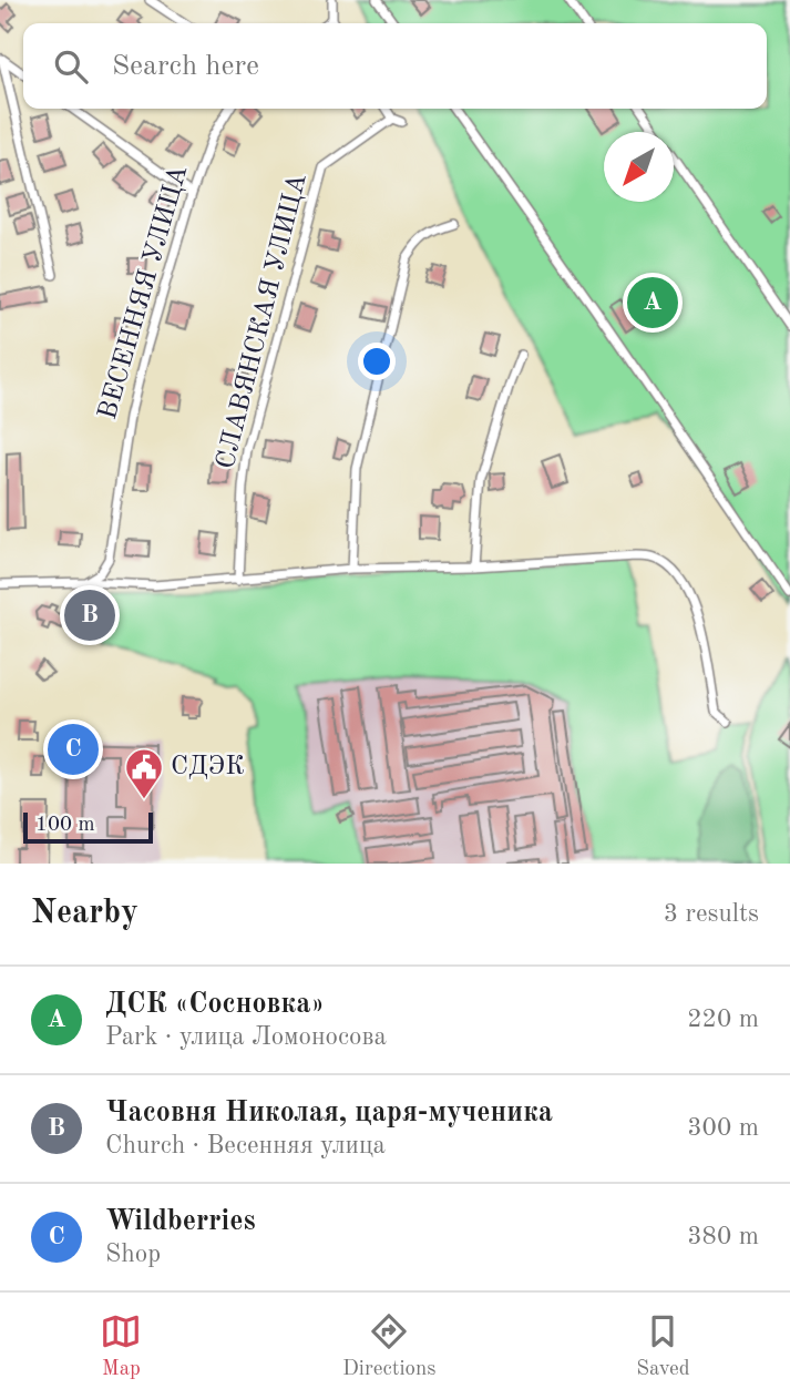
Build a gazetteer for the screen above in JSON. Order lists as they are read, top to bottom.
{
  "streets": {
    "street": ["ВЕСЕННЯЯ УЛИЦА", "СЛАВЯНСКАЯ УЛИЦА"]
  },
  "places": {
    "public building": ["СДЭК"]
  },
  "scale_bar": "100 m",
  "north": "bottom left",
  "page": {
    "search": "Search here",
    "pins": ["A", "B", "C"],
    "scale": "100 m",
    "heading": ["Nearby", "3 results"],
    "list": [
      {
        "mark": "A",
        "name": "ДСК «Сосновка»",
        "note": "Park · улица Ломоносова",
        "value": "220 m"
      },
      {
        "mark": "B",
        "name": "Часовня Николая, царя-мученика",
        "note": "Church · Весенняя улица",
        "value": "300 m"
      },
      {
        "mark": "C",
        "name": "Wildberries",
        "note": "Shop",
        "value": "380 m"
      }
    ],
    "nav": ["Map", "Directions", "Saved"]
  }
}
